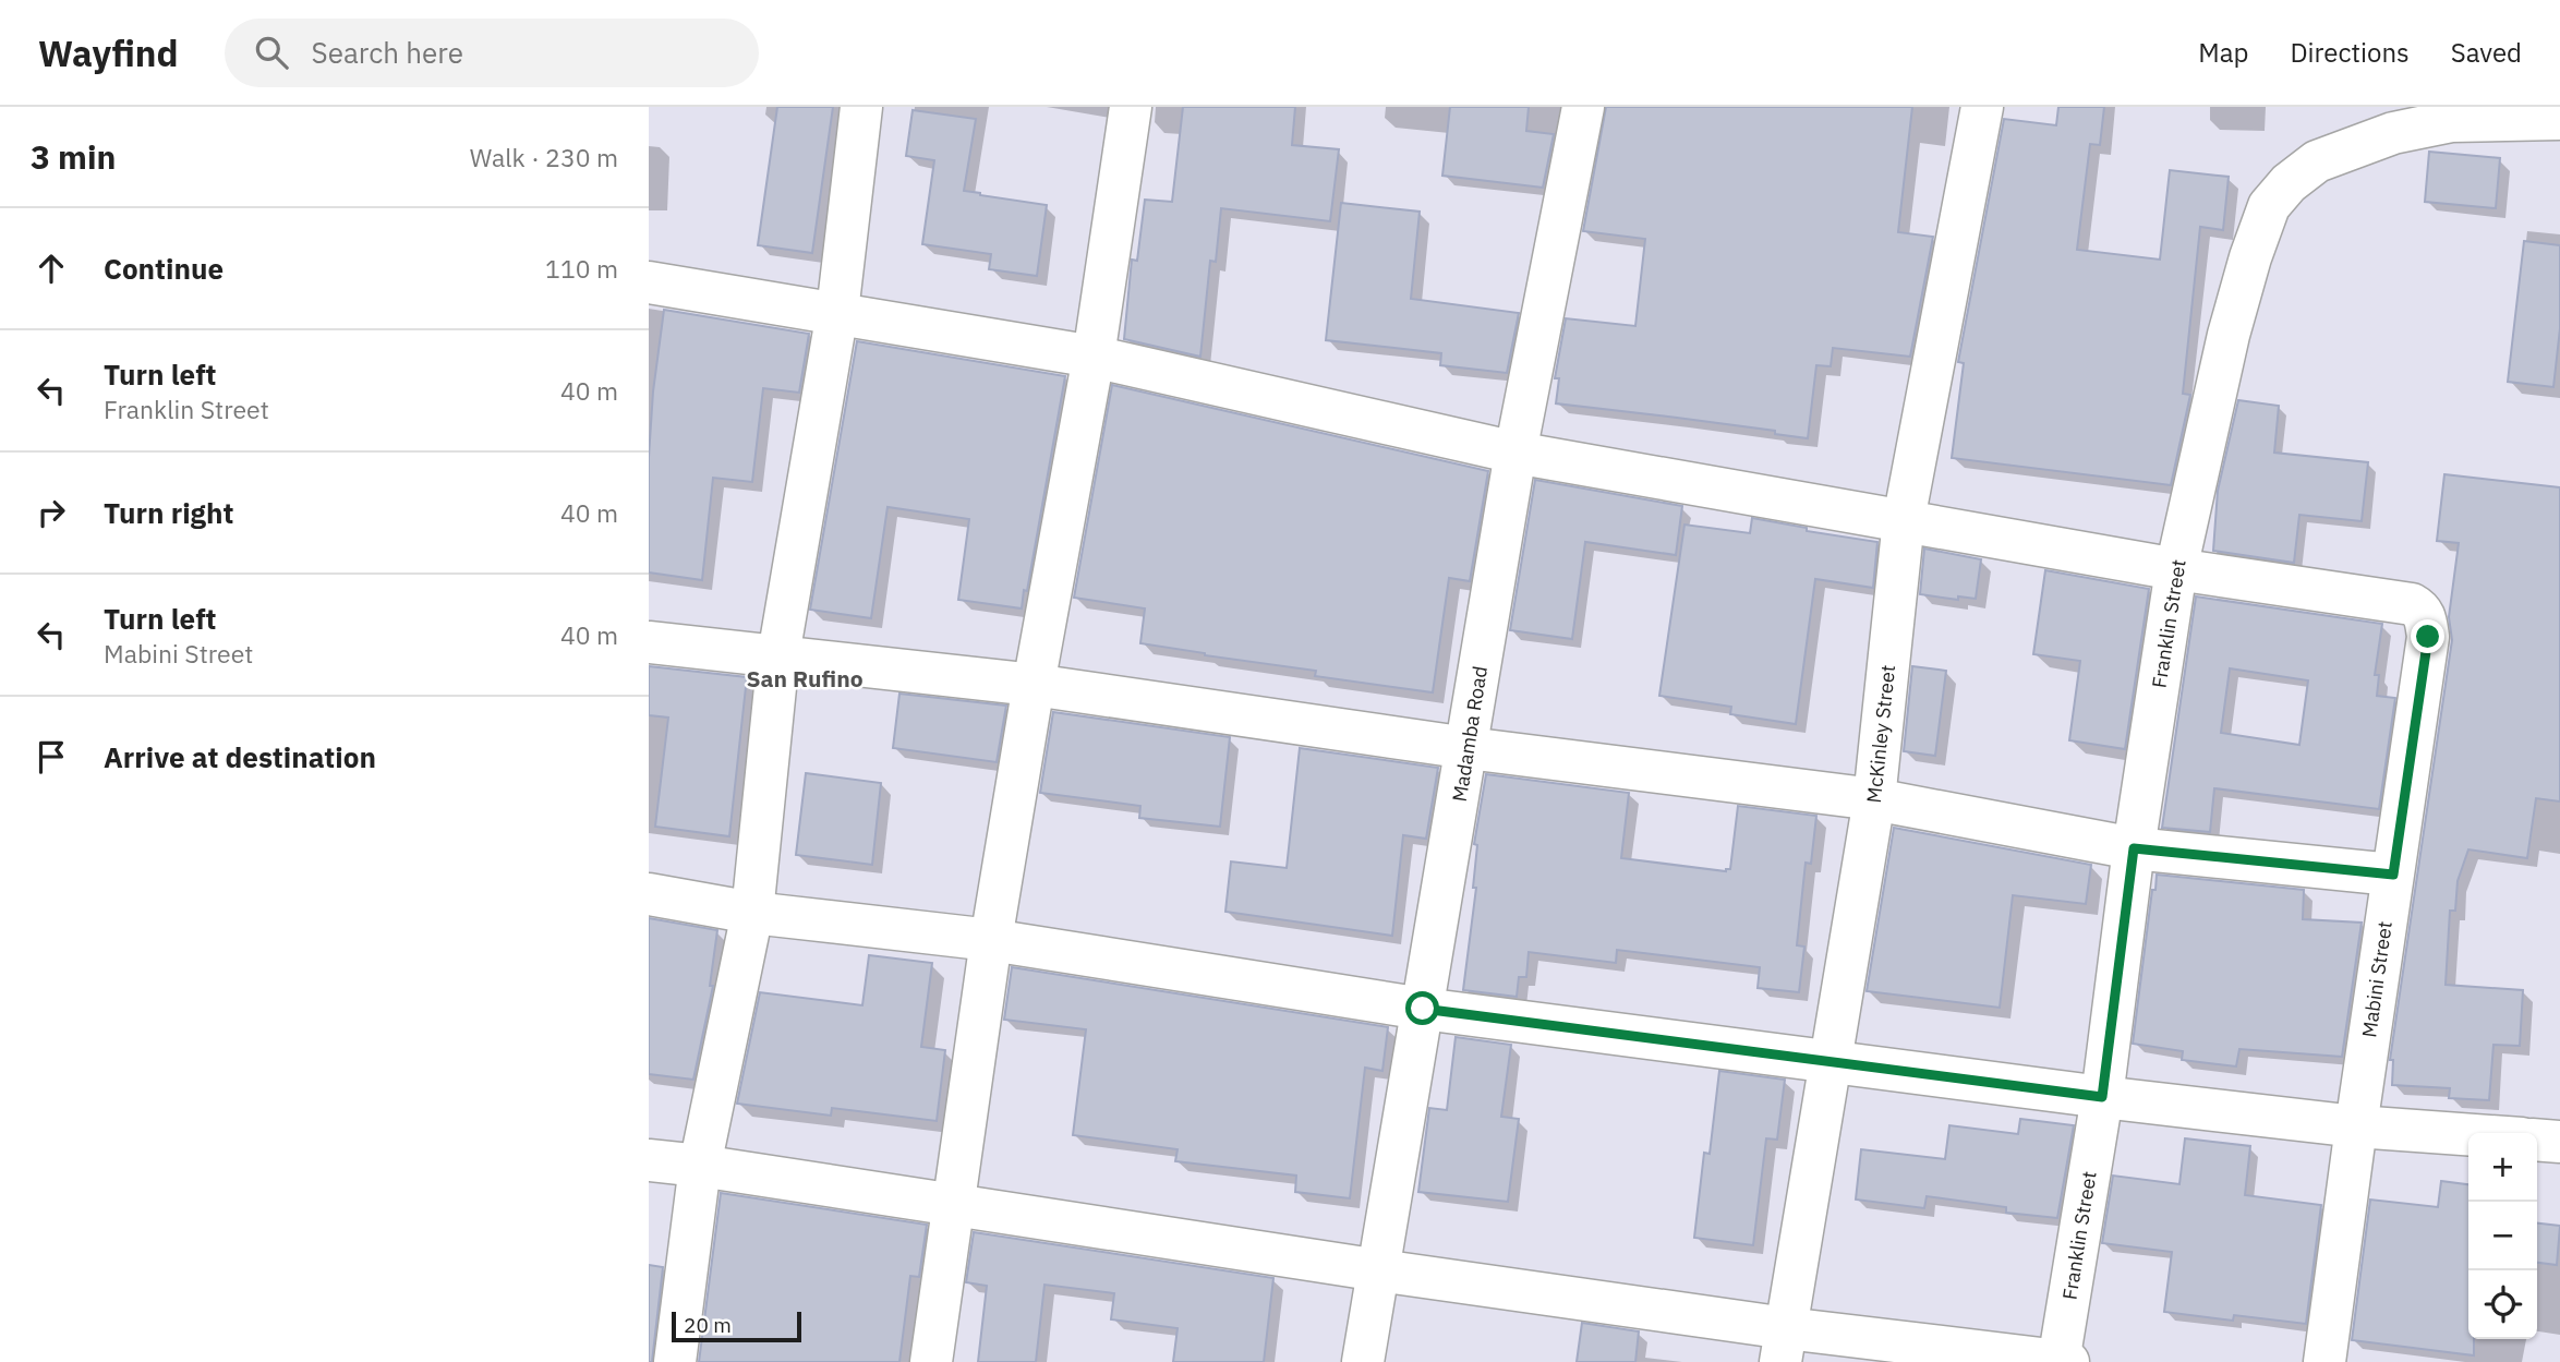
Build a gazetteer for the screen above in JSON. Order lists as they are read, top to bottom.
{
  "streets": {
    "street": [
      "Franklin Street",
      "Madamba Road",
      "McKinley Street",
      "Mabini Street"
    ]
  },
  "crossings": [
    ["Franklin Street", "Mabini Street"]
  ],
  "districts": ["San Rufino"],
  "scale_bar": "20 m",
  "page": {
    "header": "Wayfind",
    "search": "Search here",
    "nav": ["Map", "Directions", "Saved"],
    "heading": ["3 min", "Walk · 230 m"],
    "list": [
      ["Continue", "110 m"],
      ["Turn left", "Franklin Street", "40 m"],
      ["Turn right", "40 m"],
      ["Turn left", "Mabini Street", "40 m"],
      "Arrive at destination"
    ],
    "map_buttons": ["+", "−"],
    "scale": "20 m"
  }
}
